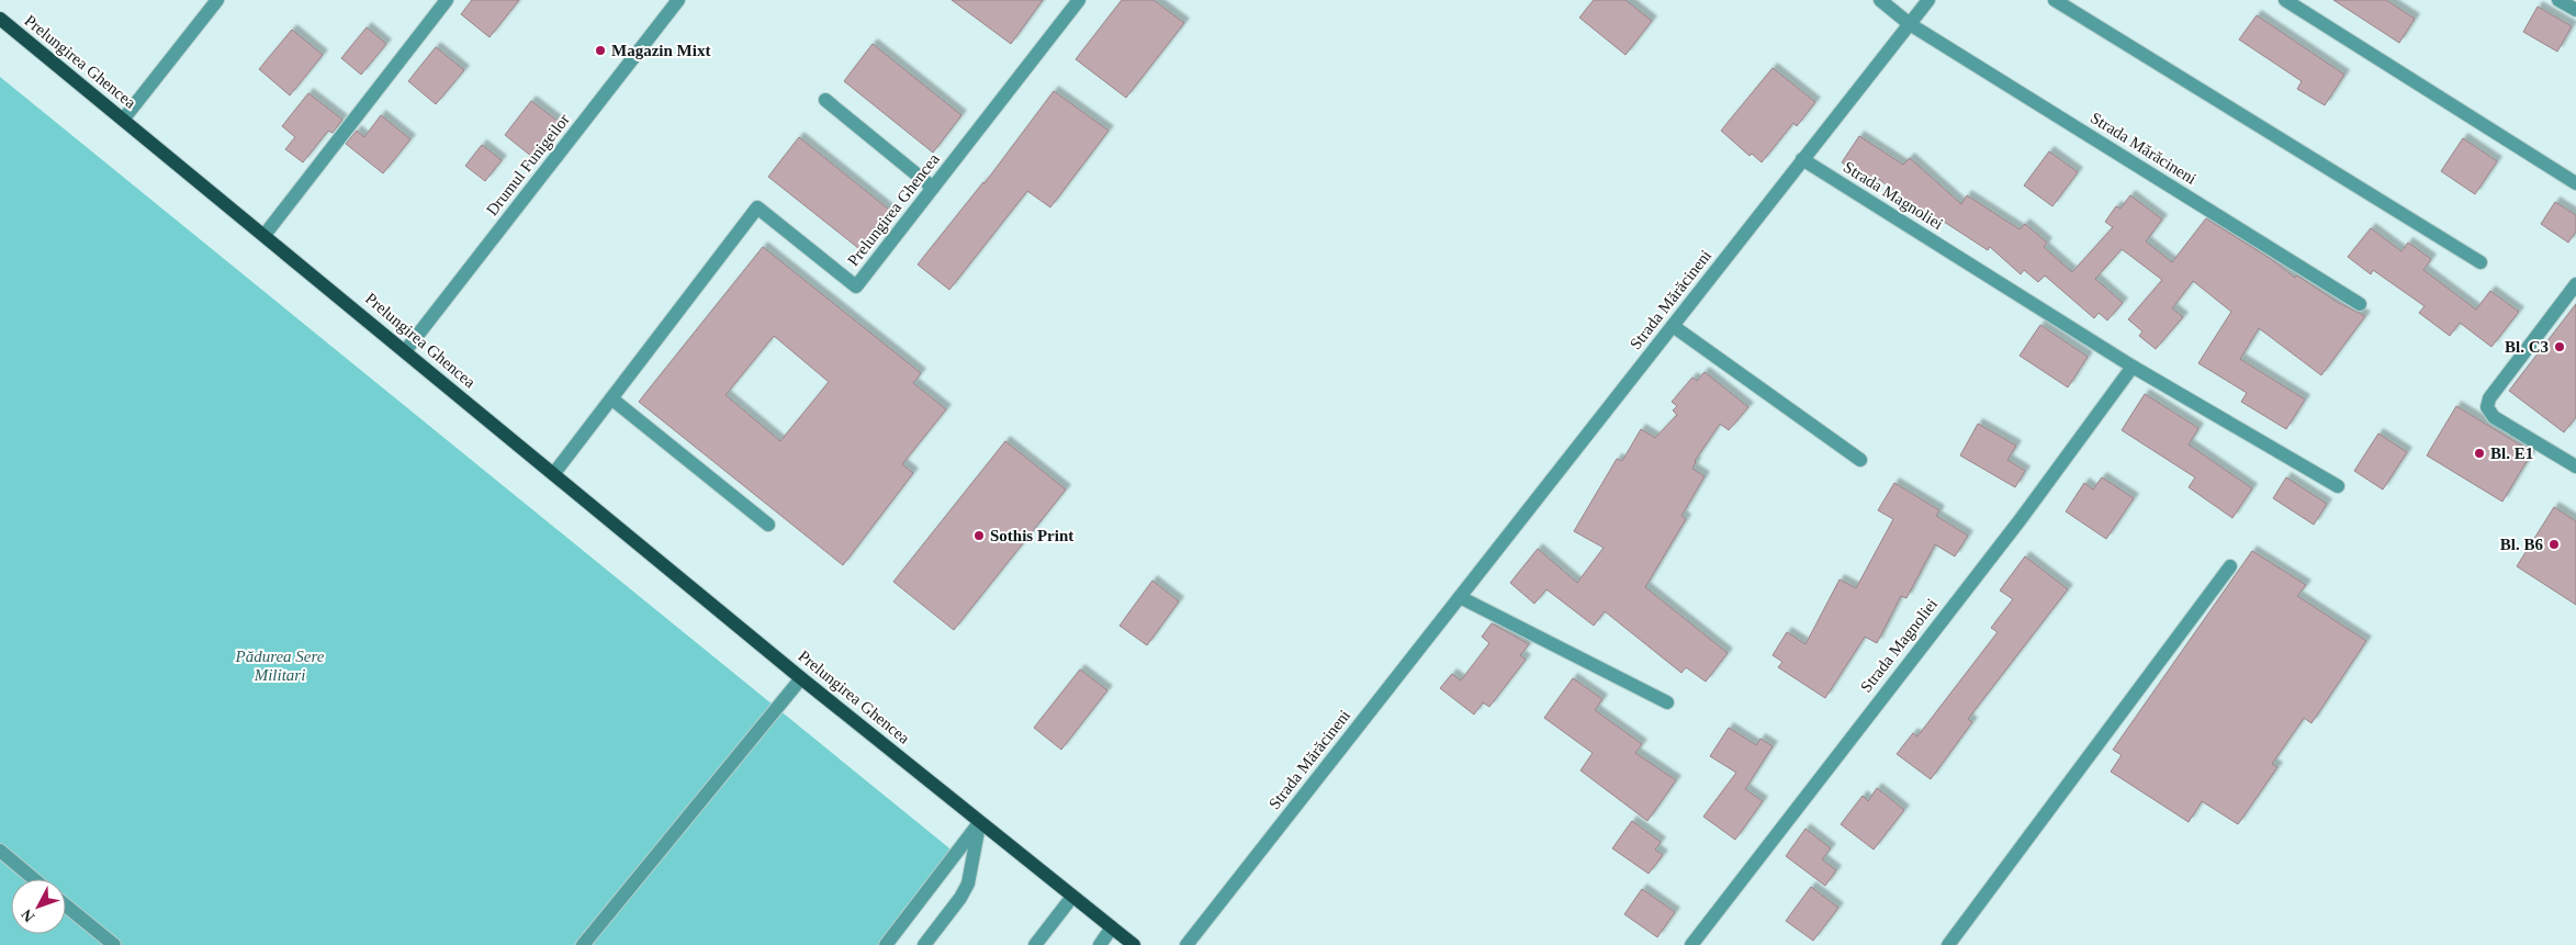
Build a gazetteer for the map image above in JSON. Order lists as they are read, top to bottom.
{
  "streets": {
    "main road": ["Prelungirea Ghencea"],
    "street": ["Strada Mărăcineni", "Drumul Funigeilor", "Strada Magnoliei"]
  },
  "crossings": [
    ["Prelungirea Ghencea", "Drumul Funigeilor"],
    ["Strada Mărăcineni", "Strada Magnoliei"]
  ],
  "parks": ["Pădurea Sere Militari"],
  "places": [
    "Magazin Mixt",
    "Bl. C3",
    "Bl. E1",
    "Sothis Print",
    "Bl. B6"
  ],
  "north": "bottom left"
}
